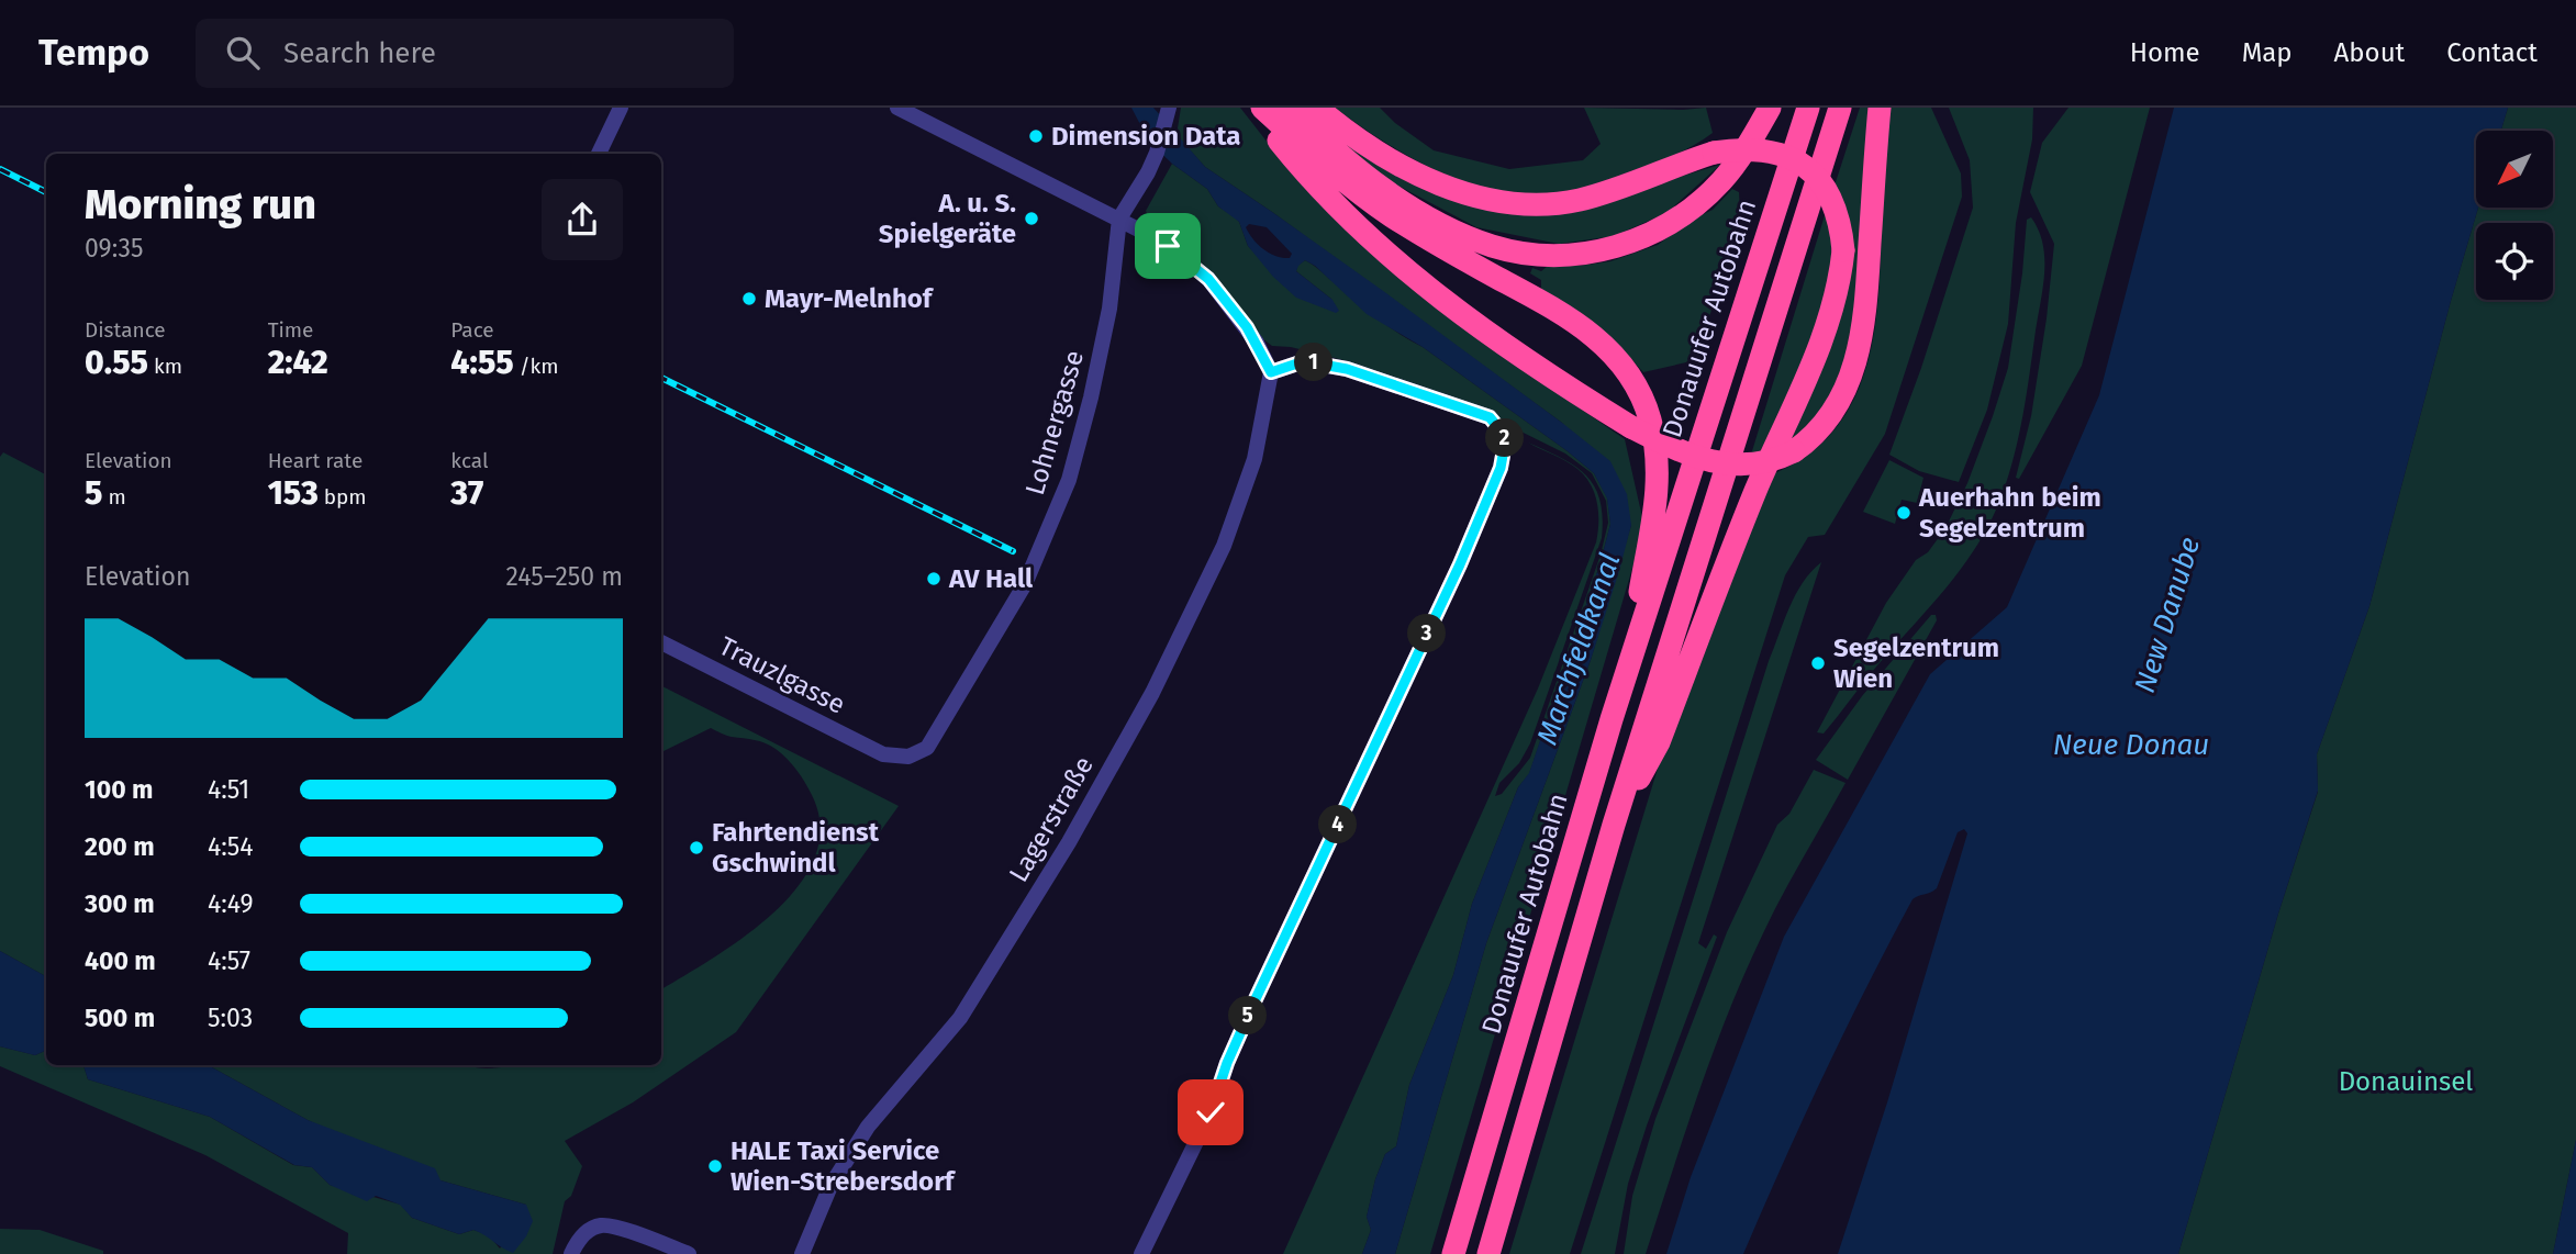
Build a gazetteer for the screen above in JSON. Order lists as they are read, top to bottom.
{
  "streets": {
    "highway": ["Donauufer Autobahn"],
    "street": ["Lohnergasse", "Trauzlgasse", "Lagerstraße"]
  },
  "crossings": [
    ["Lohnergasse", "Trauzlgasse"]
  ],
  "water": ["New Danube", "Marchfeldkanal", "Neue Donau"],
  "parks": ["Donauinsel"],
  "places": [
    "Dimension Data",
    "A. u. S. Spielgeräte",
    "Mayr-Melnhof",
    "Auerhahn beim Segelzentrum",
    "AV Hall",
    "Segelzentrum Wien",
    "Fahrtendienst Gschwindl",
    "HALE Taxi Service Wien-Strebersdorf"
  ],
  "north": "bottom left",
  "page": {
    "header": "Tempo",
    "search": "Search here",
    "nav": [
      "Home",
      "Map",
      "About",
      "Contact"
    ],
    "heading": ["Morning run", "09:35"],
    "stats": [
      ["Distance", "0.55 km"],
      ["Time", "2:42"],
      ["Pace", "4:55 /km"],
      ["Elevation", "5 m"],
      ["Heart rate", "153 bpm"],
      ["kcal", "37"]
    ],
    "pins": [
      "1",
      "2",
      "3",
      "4",
      "5"
    ],
    "chart": ["Elevation", "245–250 m"],
    "list": [
      {
        "name": "100 m",
        "note": "4:51"
      },
      {
        "name": "200 m",
        "note": "4:54"
      },
      {
        "name": "300 m",
        "note": "4:49"
      },
      {
        "name": "400 m",
        "note": "4:57"
      },
      {
        "name": "500 m",
        "note": "5:03"
      }
    ]
  }
}
